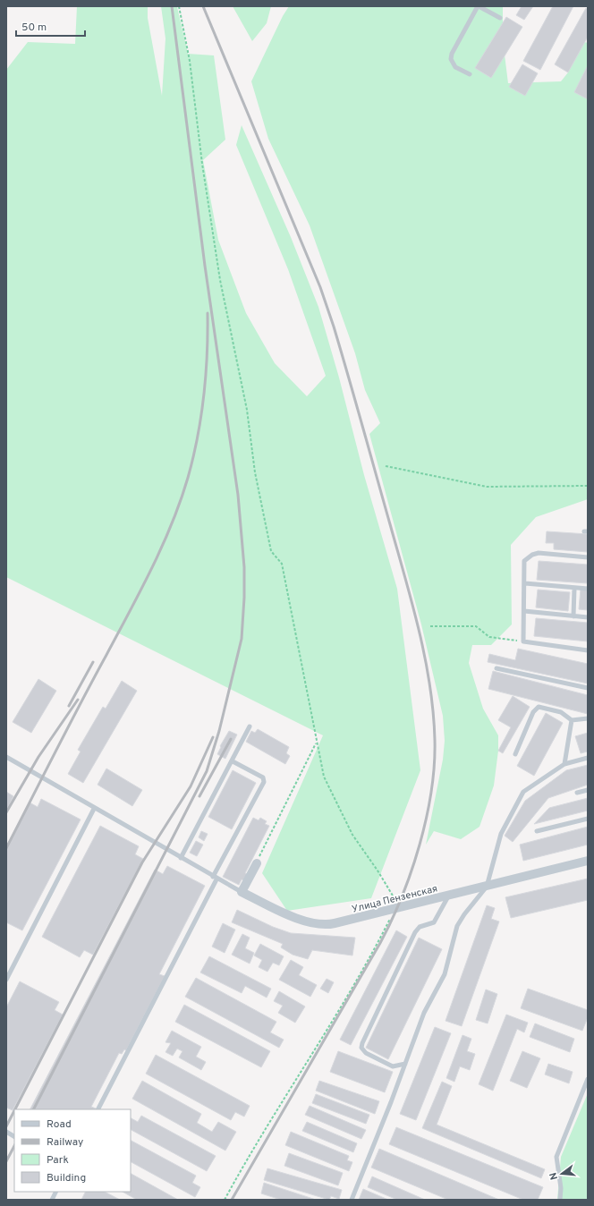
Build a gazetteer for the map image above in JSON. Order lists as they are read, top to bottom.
{
  "streets": {
    "street": ["Улица Пензенская"]
  },
  "legend": [
    "Road",
    "Railway",
    "Park",
    "Building"
  ],
  "scale_bar": "50 m",
  "north": "left"
}
